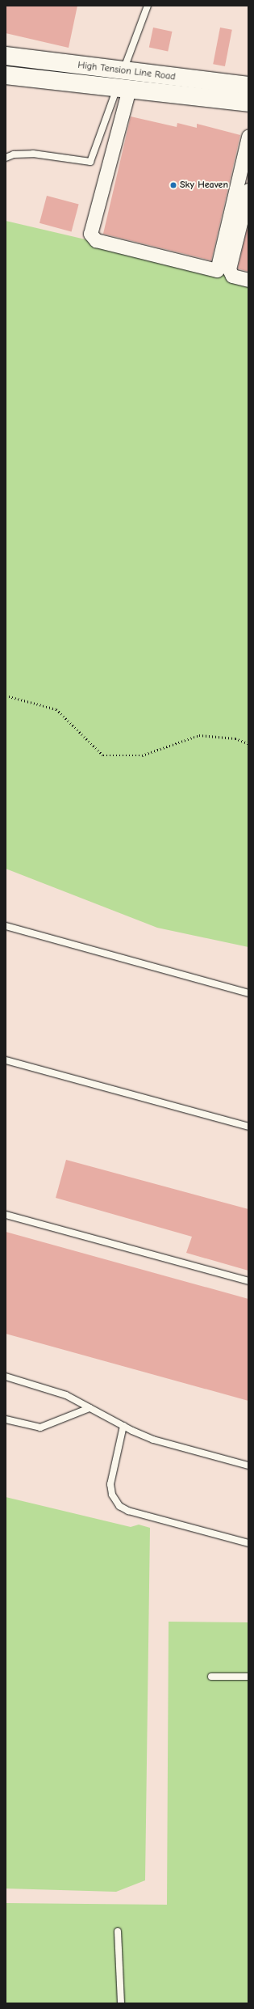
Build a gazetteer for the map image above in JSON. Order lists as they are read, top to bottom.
{
  "streets": {
    "main road": ["High Tension Line Road"]
  },
  "places": ["Sky Heaven"]
}
